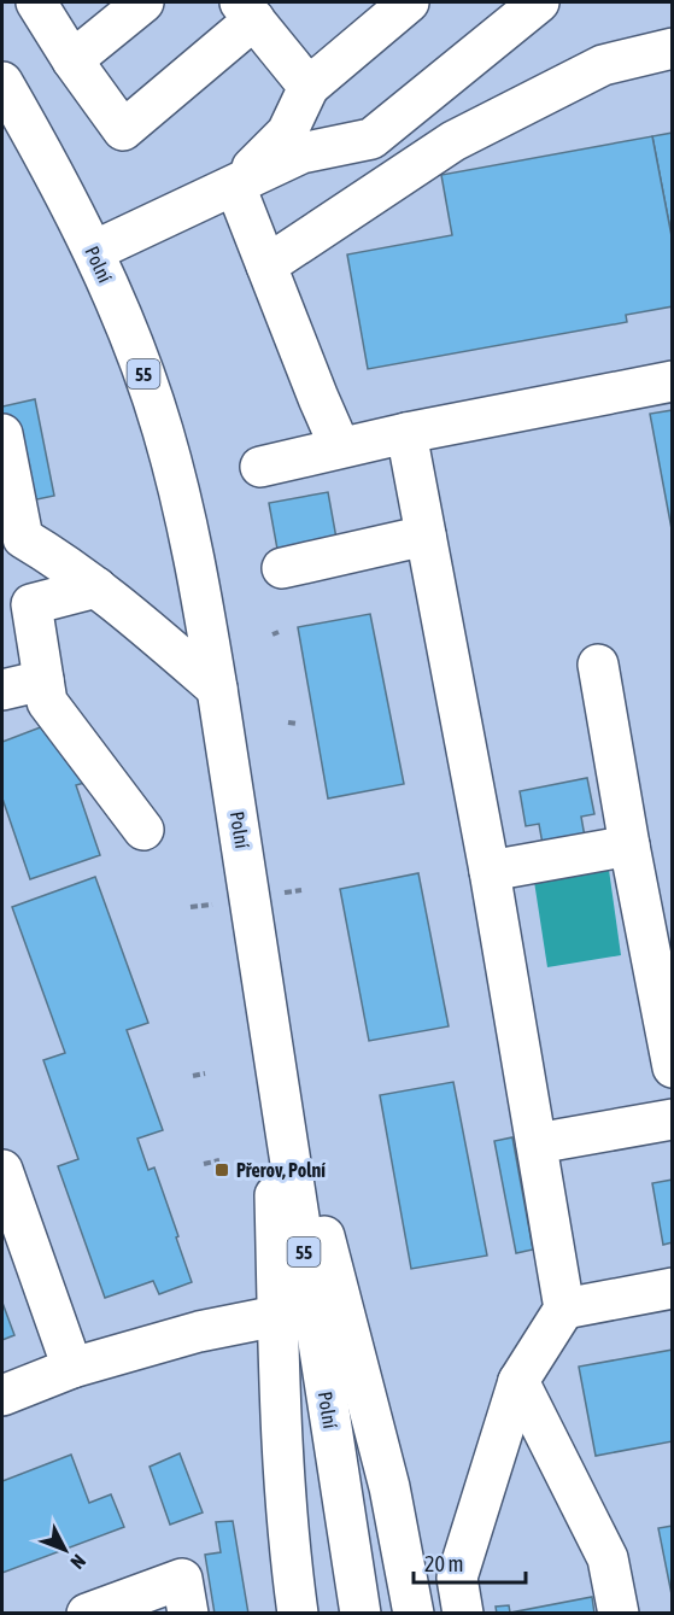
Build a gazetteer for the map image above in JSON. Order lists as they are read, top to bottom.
{
  "streets": {
    "main road": ["Polní", "55"]
  },
  "places": {
    "transit": ["Přerov, Polní"]
  },
  "scale_bar": "20 m",
  "north": "bottom right"
}
